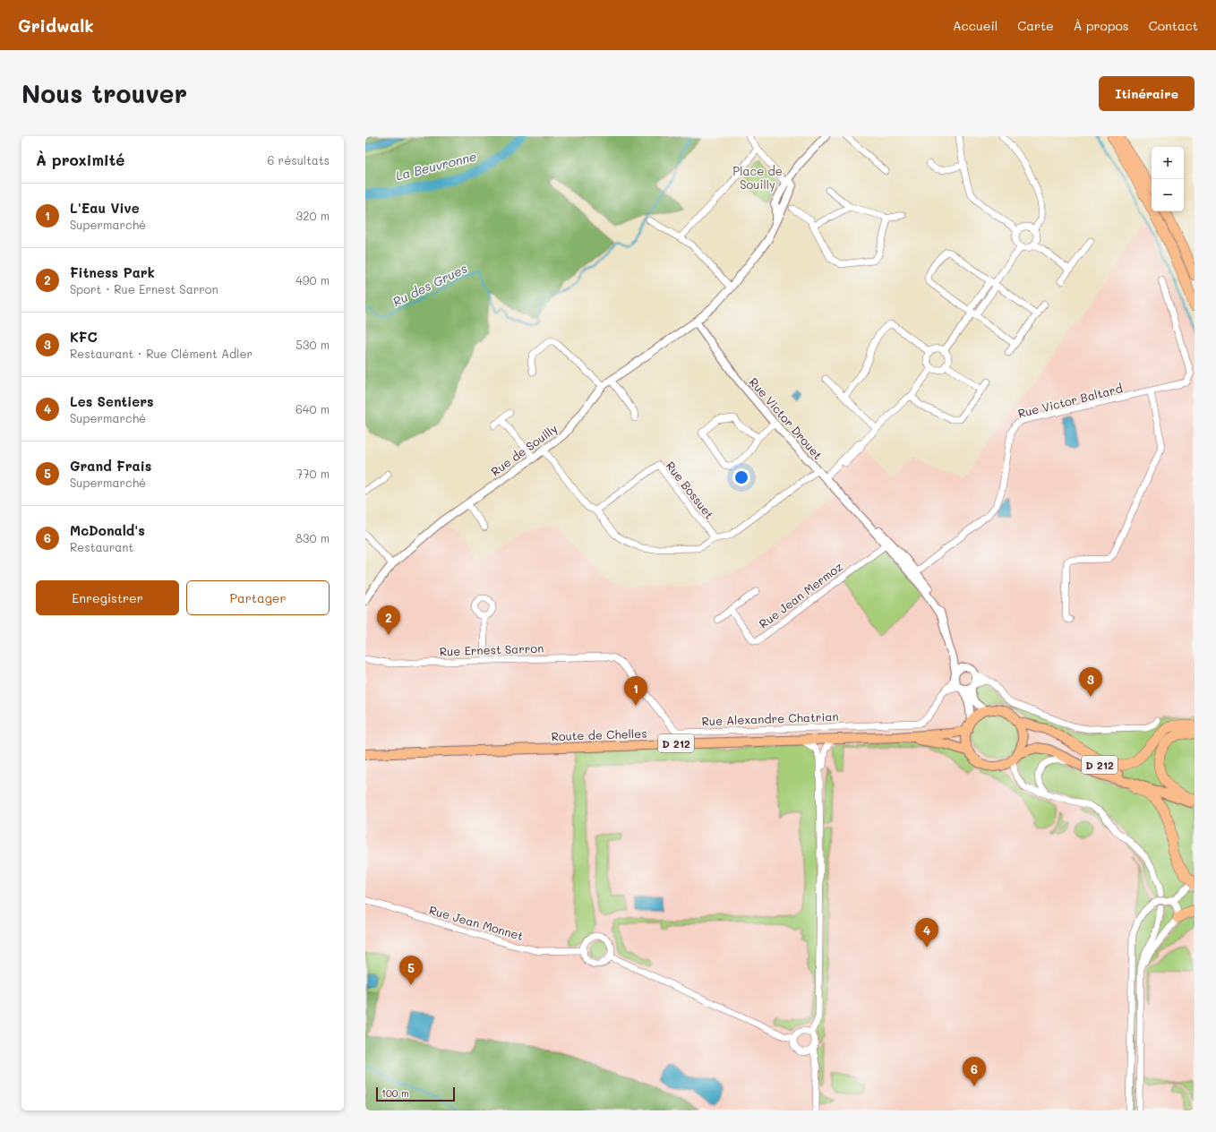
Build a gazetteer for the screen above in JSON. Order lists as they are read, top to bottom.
{
  "streets": {
    "main road": ["Route de Chelles", "D 212"],
    "street": [
      "Rue Victor Baltard",
      "Rue Victor Drouet",
      "Rue de Souilly",
      "Rue Bossuet",
      "Rue Jean Mermoz",
      "Rue Ernest Sarron",
      "Rue Alexandre Chatrian",
      "Rue Jean Monnet"
    ]
  },
  "crossings": [
    ["Rue Victor Baltard", "Rue Victor Drouet"],
    ["Rue Victor Drouet", "Rue de Souilly"],
    ["Rue Victor Drouet", "Rue Jean Mermoz"],
    ["Rue Victor Drouet", "Rue Alexandre Chatrian"],
    ["Rue Victor Drouet", "Route de Chelles"],
    ["Rue Victor Drouet", "D 212"],
    ["Rue Ernest Sarron", "Rue Alexandre Chatrian"],
    ["Route de Chelles", "D 212"]
  ],
  "water": ["La Beuvronne", "Ru des Grues"],
  "parks": ["Place de Souilly"],
  "scale_bar": "100 m",
  "page": {
    "header": "Gridwalk",
    "nav": [
      "Accueil",
      "Carte",
      "À propos",
      "Contact"
    ],
    "buttons": [
      "Itinéraire",
      ["Enregistrer", "Partager"]
    ],
    "title": "Nous trouver",
    "heading": ["À proximité", "6 résultats"],
    "map_buttons": ["+", "−"],
    "list": [
      {
        "mark": "1",
        "name": "L'Eau Vive",
        "note": "Supermarché",
        "value": "320 m"
      },
      {
        "mark": "2",
        "name": "Fitness Park",
        "note": "Sport · Rue Ernest Sarron",
        "value": "490 m"
      },
      {
        "mark": "3",
        "name": "KFC",
        "note": "Restaurant · Rue Clément Adler",
        "value": "530 m"
      },
      {
        "mark": "4",
        "name": "Les Sentiers",
        "note": "Supermarché",
        "value": "640 m"
      },
      {
        "mark": "5",
        "name": "Grand Frais",
        "note": "Supermarché",
        "value": "770 m"
      },
      {
        "mark": "6",
        "name": "McDonald's",
        "note": "Restaurant",
        "value": "830 m"
      }
    ],
    "pins": [
      "2",
      "3",
      "1",
      "4",
      "5",
      "6"
    ],
    "scale": "100 m"
  }
}
